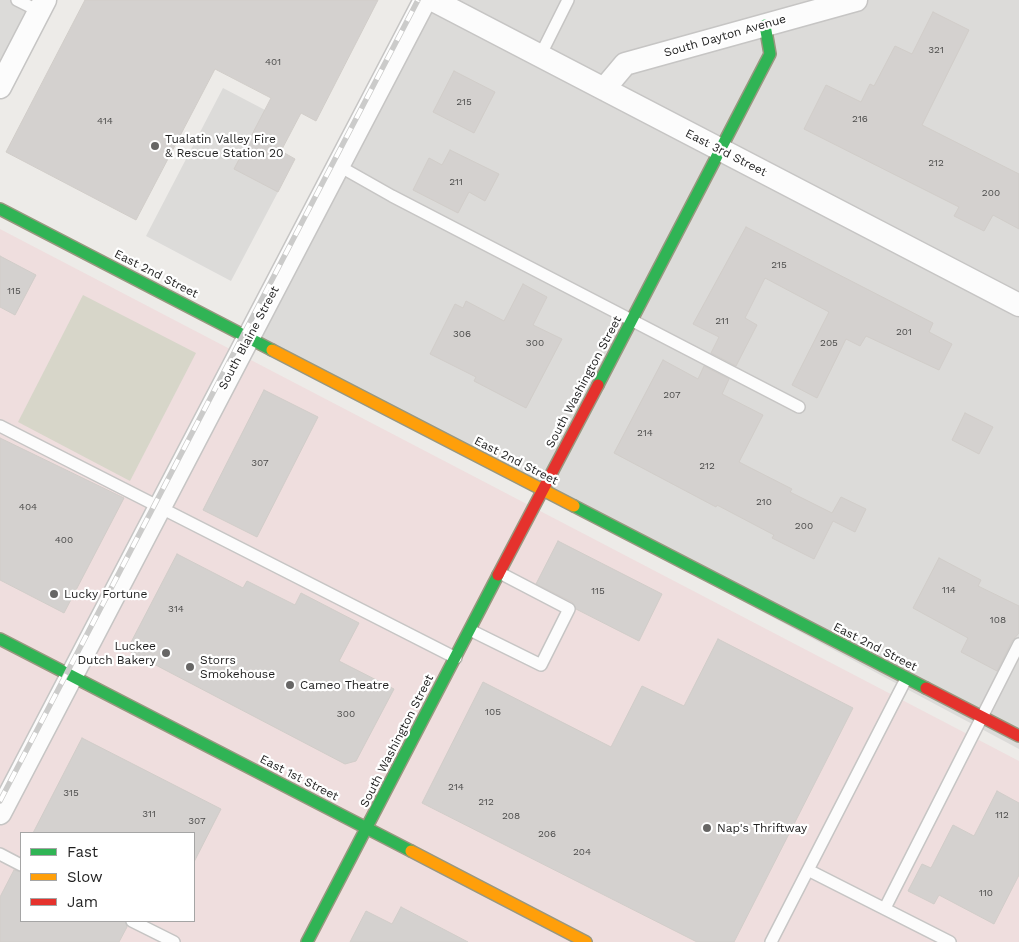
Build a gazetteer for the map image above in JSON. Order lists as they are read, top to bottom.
{
  "streets": {
    "street": [
      "South Dayton Avenue",
      "East 3rd Street",
      "East 2nd Street",
      "South Blaine Street",
      "South Washington Street",
      "East 1st Street"
    ]
  },
  "crossings": [
    ["South Dayton Avenue", "East 3rd Street"],
    ["South Dayton Avenue", "South Washington Street"],
    ["East 3rd Street", "South Washington Street"],
    ["East 2nd Street", "South Blaine Street"],
    ["East 2nd Street", "South Washington Street"],
    ["South Blaine Street", "East 1st Street"],
    ["South Washington Street", "East 1st Street"]
  ],
  "places": [
    "Tualatin Valley Fire & Rescue Station 20",
    "Lucky Fortune",
    "Luckee Dutch Bakery",
    "Storrs Smokehouse",
    "Cameo Theatre",
    "Nap's Thriftway"
  ],
  "house_numbers": [
    "321",
    "401",
    "215",
    "216",
    "414",
    "212",
    "211",
    "200",
    "215",
    "115",
    "211",
    "201",
    "306",
    "300",
    "205",
    "207",
    "214",
    "307",
    "212",
    "210",
    "404",
    "200",
    "400",
    "114",
    "115",
    "314",
    "108",
    "105",
    "300",
    "214",
    "315",
    "212",
    "311",
    "112",
    "208",
    "307",
    "206",
    "204",
    "110"
  ],
  "legend": ["Fast", "Slow", "Jam"]
}
